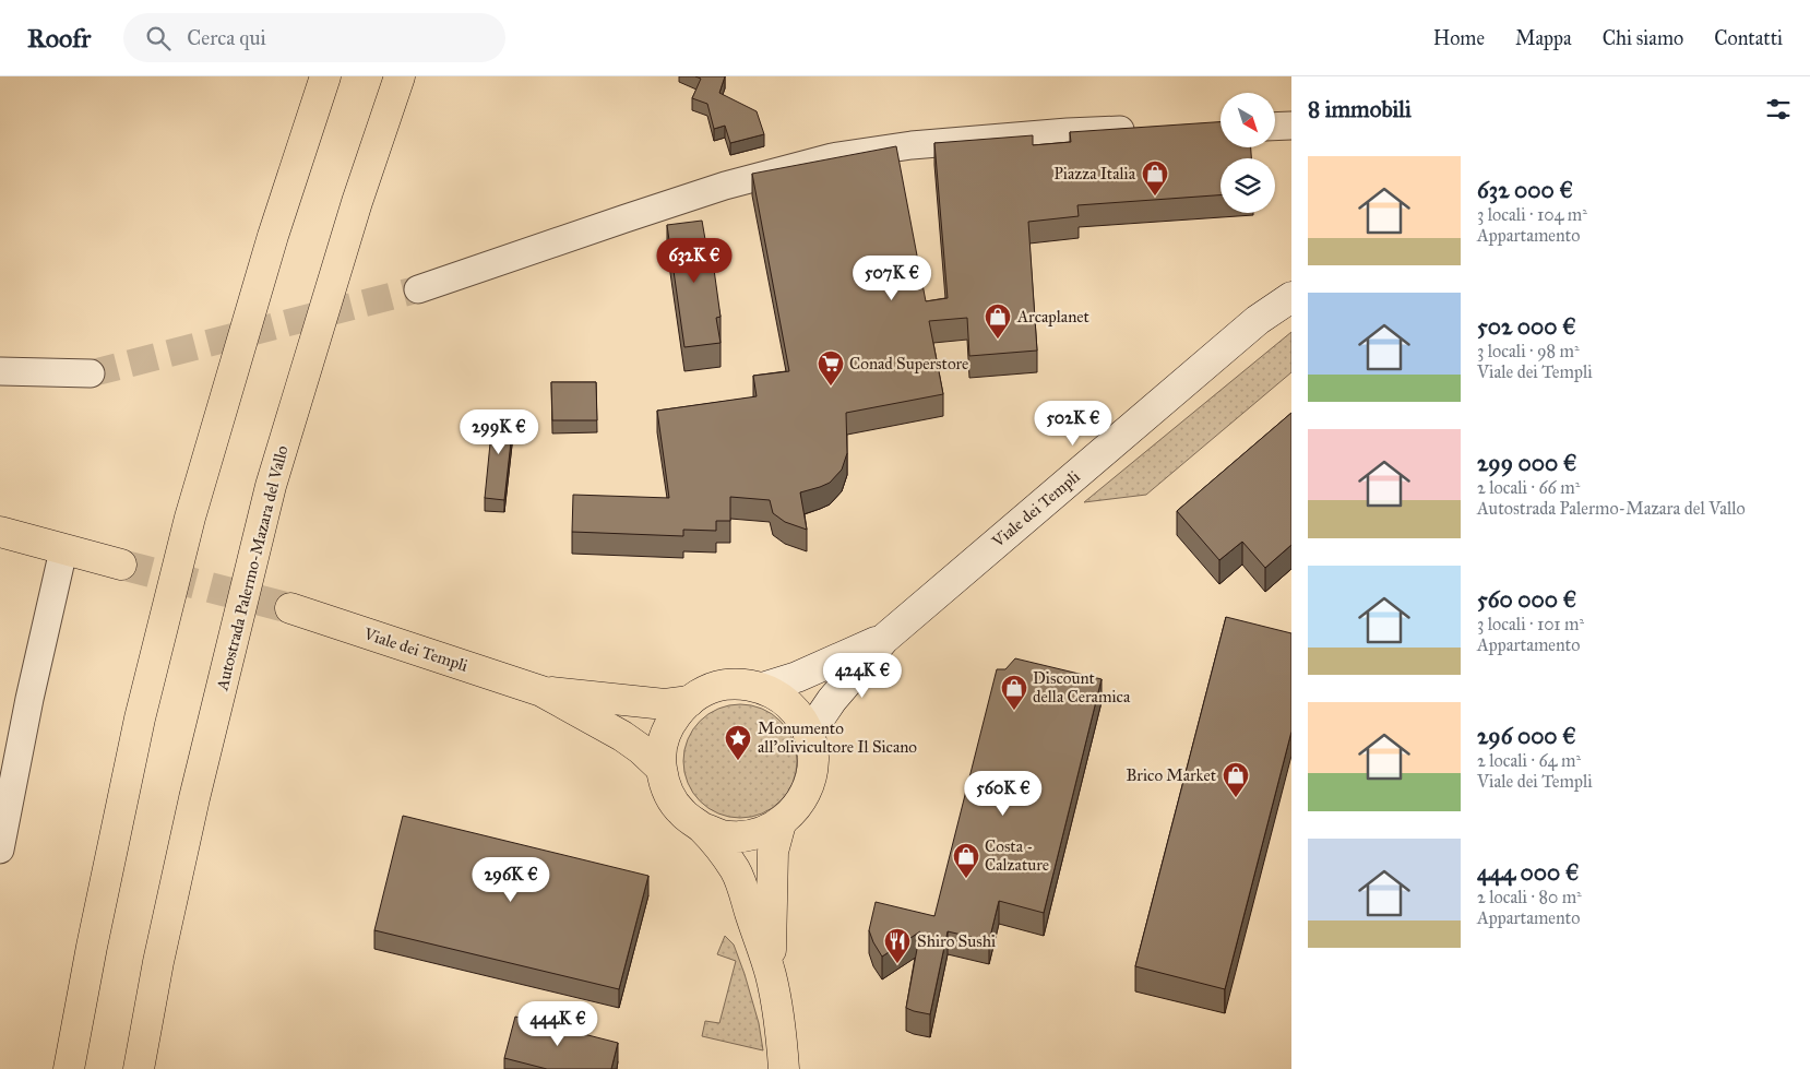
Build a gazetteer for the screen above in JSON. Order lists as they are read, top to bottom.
{
  "streets": {
    "main road": ["Viale dei Templi", "Autostrada Palermo-Mazara del Vallo"]
  },
  "places": {
    "shop": [
      "Piazza Italia",
      "Arcaplanet",
      "Discount della Ceramica",
      "Brico Market",
      "Costa - Calzature"
    ],
    "supermarket": ["Conad Superstore"],
    "place": ["Monumento all'olivicultore Il Sicano"],
    "restaurant": ["Shiro Sushi"]
  },
  "north": "bottom right",
  "page": {
    "header": "Roofr",
    "search": "Cerca qui",
    "nav": [
      "Home",
      "Mappa",
      "Chi siamo",
      "Contatti"
    ],
    "heading": "8 immobili",
    "list": [
      {
        "name": "632 000 €",
        "note": "3 locali · 104 m² · Appartamento"
      },
      {
        "name": "502 000 €",
        "note": "3 locali · 98 m² · Viale dei Templi"
      },
      {
        "name": "299 000 €",
        "note": "2 locali · 66 m² · Autostrada Palermo-Mazara del Vallo"
      },
      {
        "name": "560 000 €",
        "note": "3 locali · 101 m² · Appartamento"
      },
      {
        "name": "296 000 €",
        "note": "2 locali · 64 m² · Viale dei Templi"
      },
      {
        "name": "444 000 €",
        "note": "2 locali · 80 m² · Appartamento"
      }
    ],
    "price": [
      "632K €",
      "507K €",
      "502K €",
      "299K €",
      "424K €",
      "560K €",
      "296K €",
      "444K €"
    ]
  }
}
